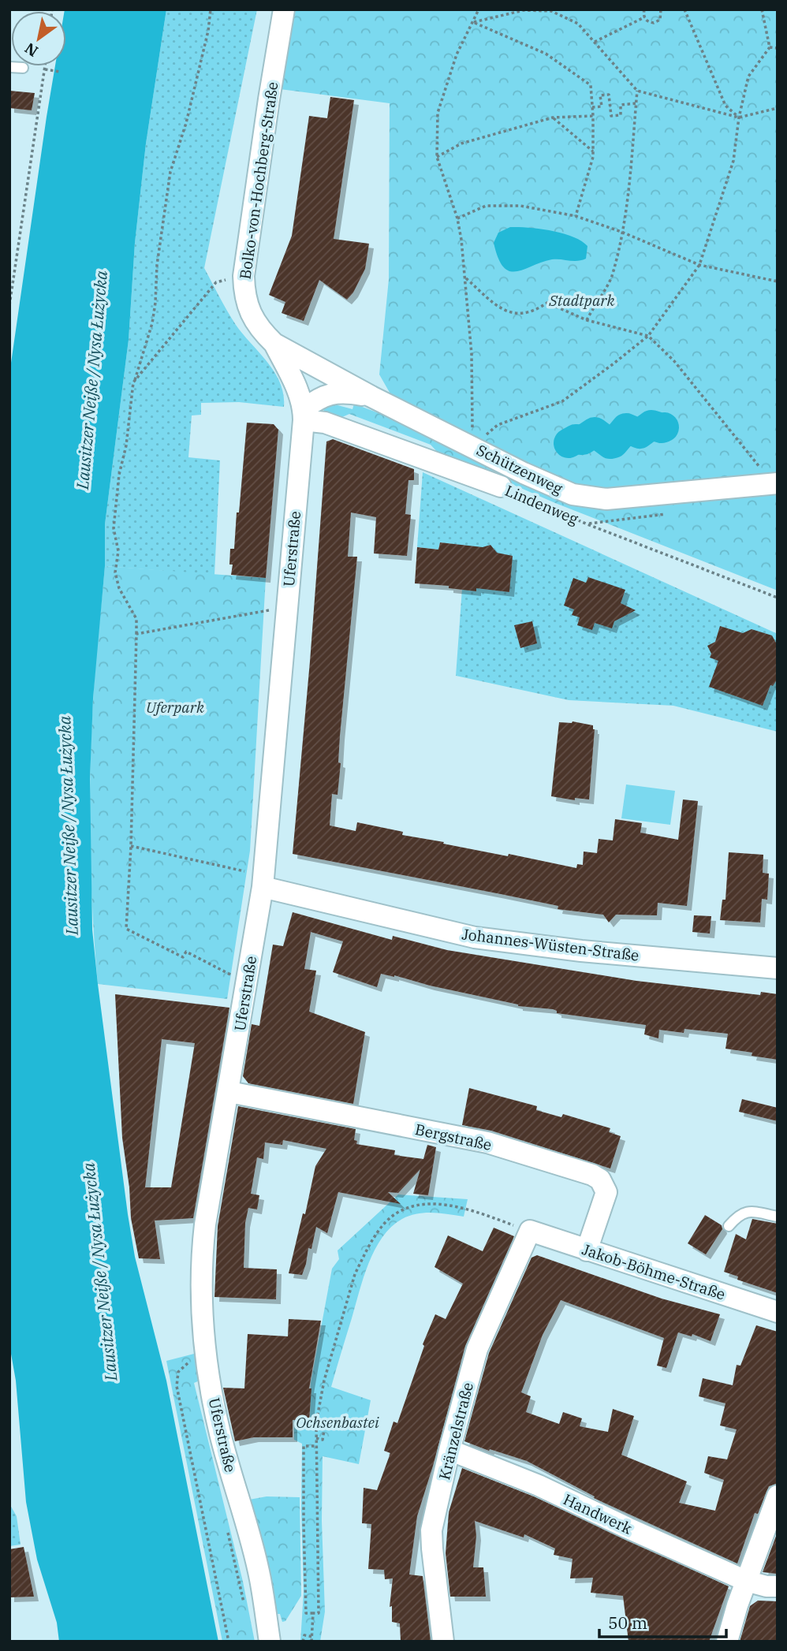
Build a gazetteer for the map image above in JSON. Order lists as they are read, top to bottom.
{
  "streets": {
    "street": [
      "Bolko-von-Hochberg-Straße",
      "Schützenweg",
      "Lindenweg",
      "Uferstraße",
      "Johannes-Wüsten-Straße",
      "Bergstraße",
      "Jakob-Böhme-Straße",
      "Kränzelstraße",
      "Handwerk"
    ]
  },
  "crossings": [
    ["Bolko-von-Hochberg-Straße", "Schützenweg"],
    ["Bolko-von-Hochberg-Straße", "Uferstraße"],
    ["Schützenweg", "Lindenweg"],
    ["Schützenweg", "Uferstraße"],
    ["Lindenweg", "Uferstraße"],
    ["Uferstraße", "Johannes-Wüsten-Straße"],
    ["Uferstraße", "Bergstraße"],
    ["Bergstraße", "Jakob-Böhme-Straße"],
    ["Jakob-Böhme-Straße", "Kränzelstraße"],
    ["Kränzelstraße", "Handwerk"]
  ],
  "water": ["Lausitzer Neiße / Nysa Łużycka"],
  "parks": ["Stadtpark", "Uferpark", "Ochsenbastei"],
  "scale_bar": "50 m",
  "north": "bottom left"
}
